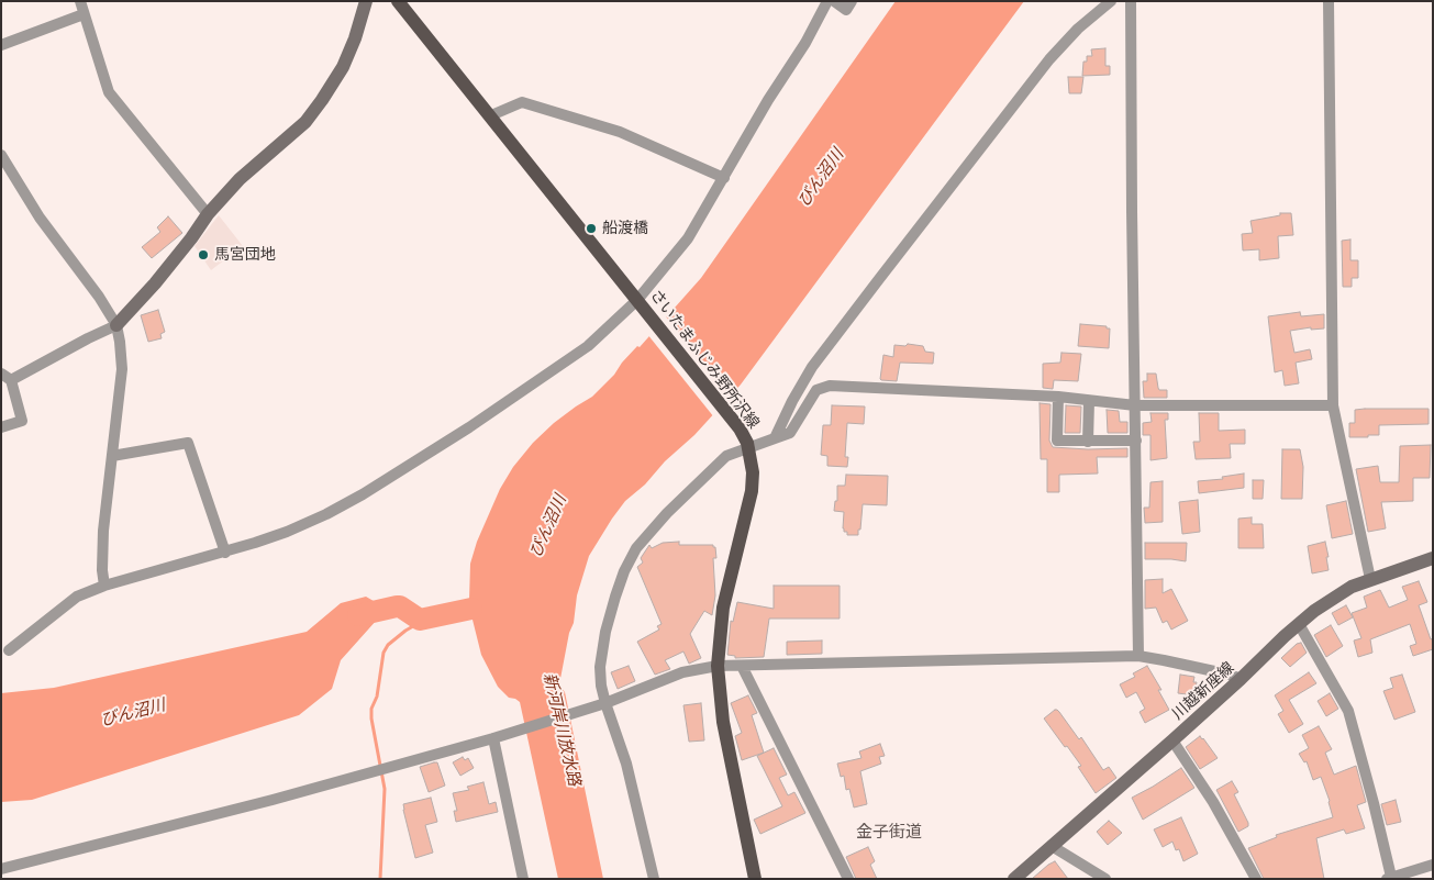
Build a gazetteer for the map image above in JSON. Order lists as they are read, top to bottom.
{
  "streets": {
    "main road": ["さいたまふじみ野所沢線", "川越新座線"]
  },
  "districts": ["金子街道"],
  "water": ["びん沼川", "新河岸川放水路"],
  "places": ["船渡橋", "馬宮団地"]
}
